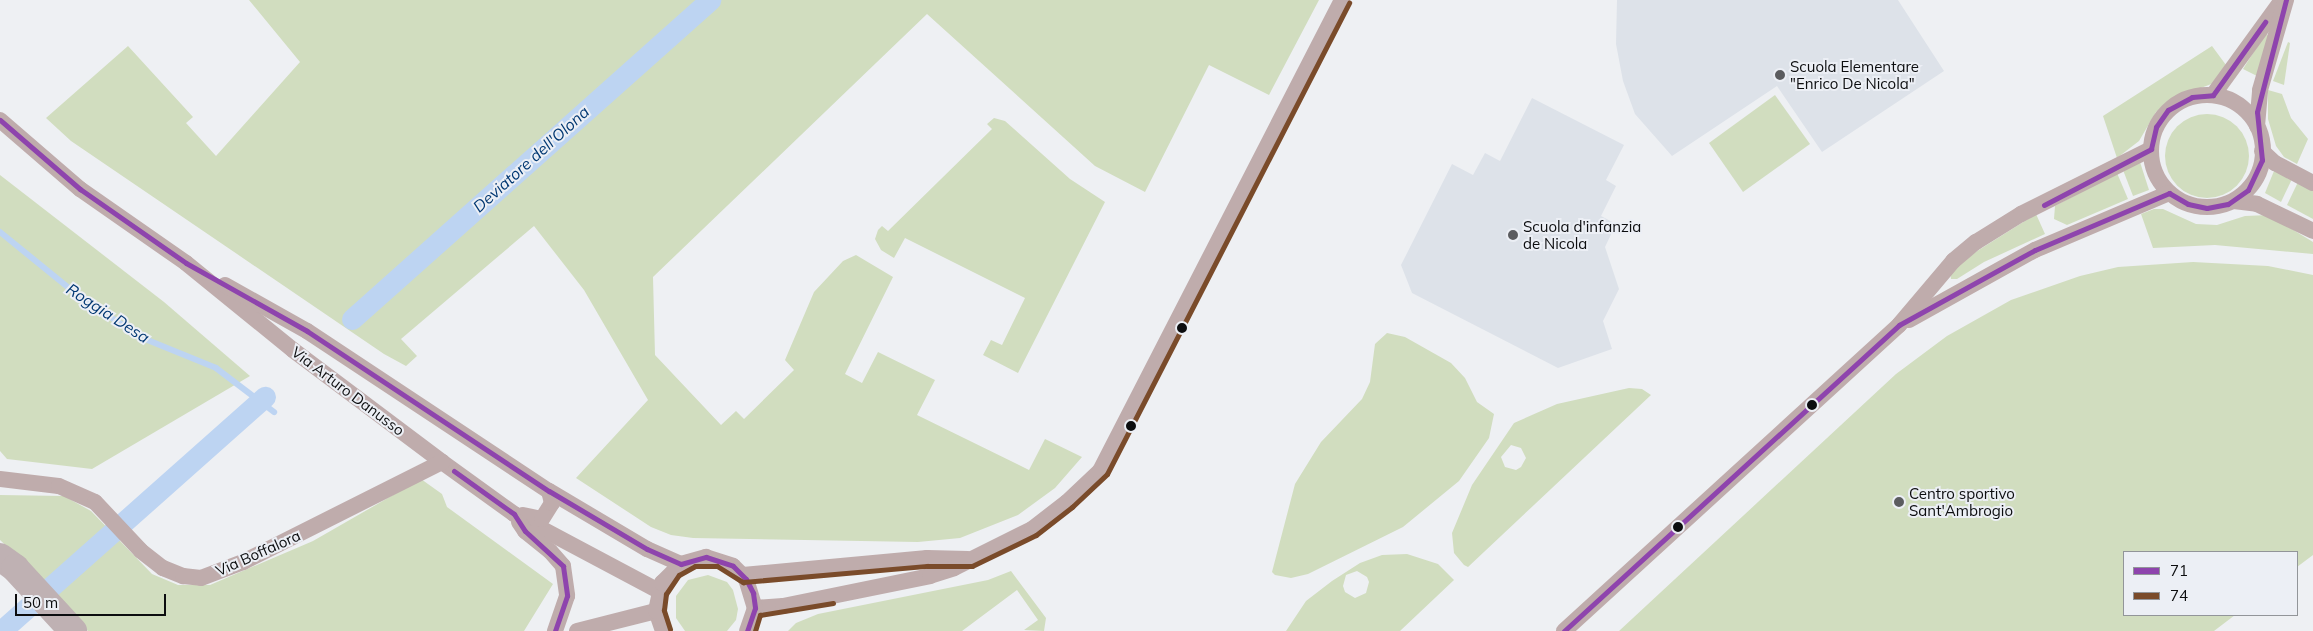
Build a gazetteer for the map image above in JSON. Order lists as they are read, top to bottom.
{
  "streets": {
    "street": ["Via Arturo Danusso", "Via Boffalora"]
  },
  "crossings": [
    ["Via Arturo Danusso", "Via Boffalora"]
  ],
  "water": ["Deviatore dell'Olona", "Roggia Desa"],
  "places": ["Scuola Elementare \"Enrico De Nicola\"", "Scuola d'infanzia de Nicola", "Centro sportivo Sant'Ambrogio"],
  "lines": ["transit line 71", "transit line 74"],
  "legend": ["71", "74"],
  "scale_bar": "50 m"
}
